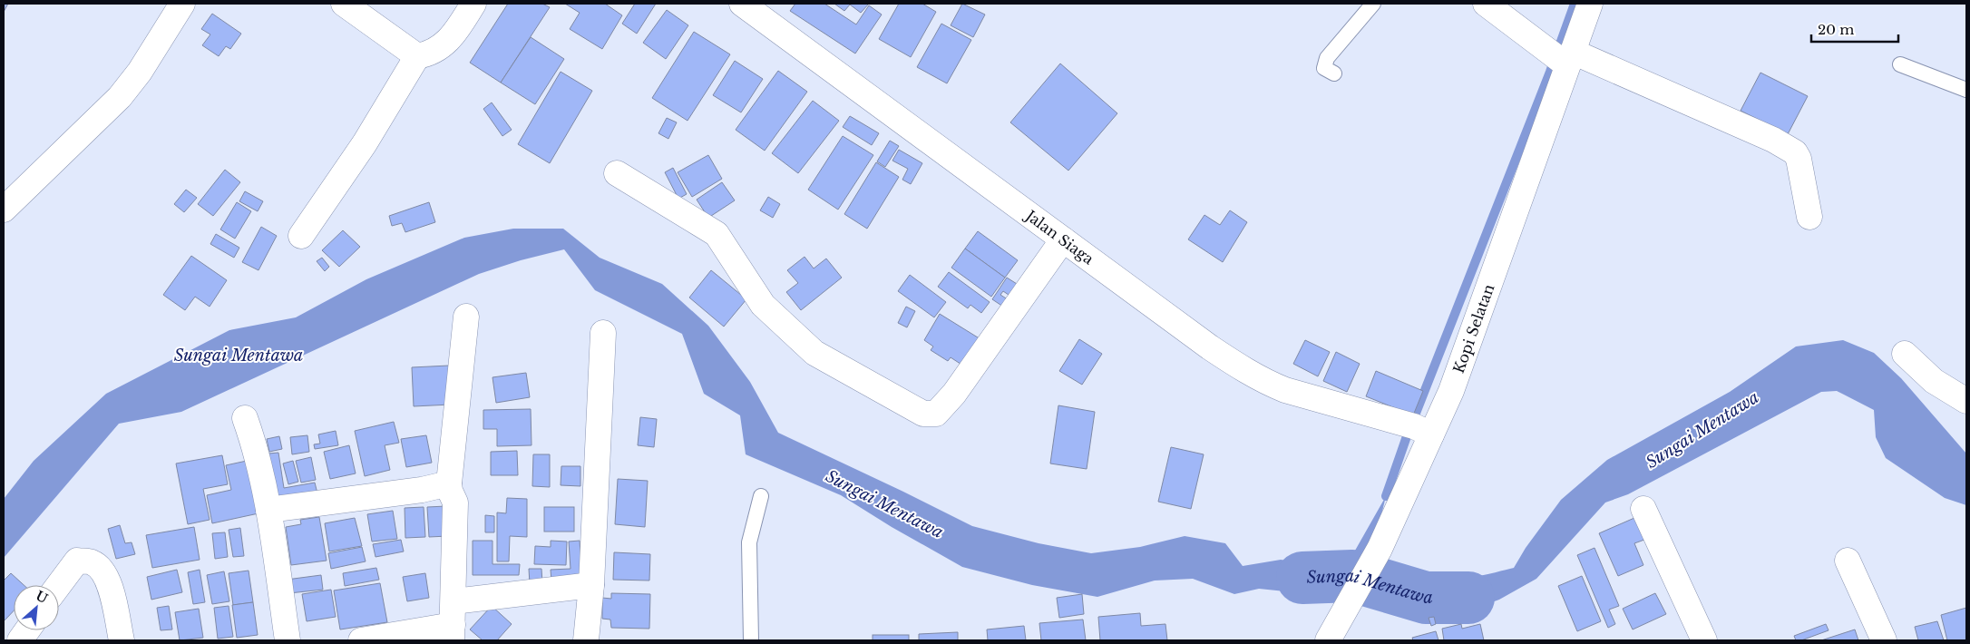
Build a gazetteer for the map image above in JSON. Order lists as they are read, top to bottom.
{
  "streets": {
    "street": ["Jalan Siaga", "Kopi Selatan"]
  },
  "crossings": [
    ["Jalan Siaga", "Kopi Selatan"]
  ],
  "water": ["Sungai Mentawa"],
  "scale_bar": "20 m",
  "north": "top right"
}
